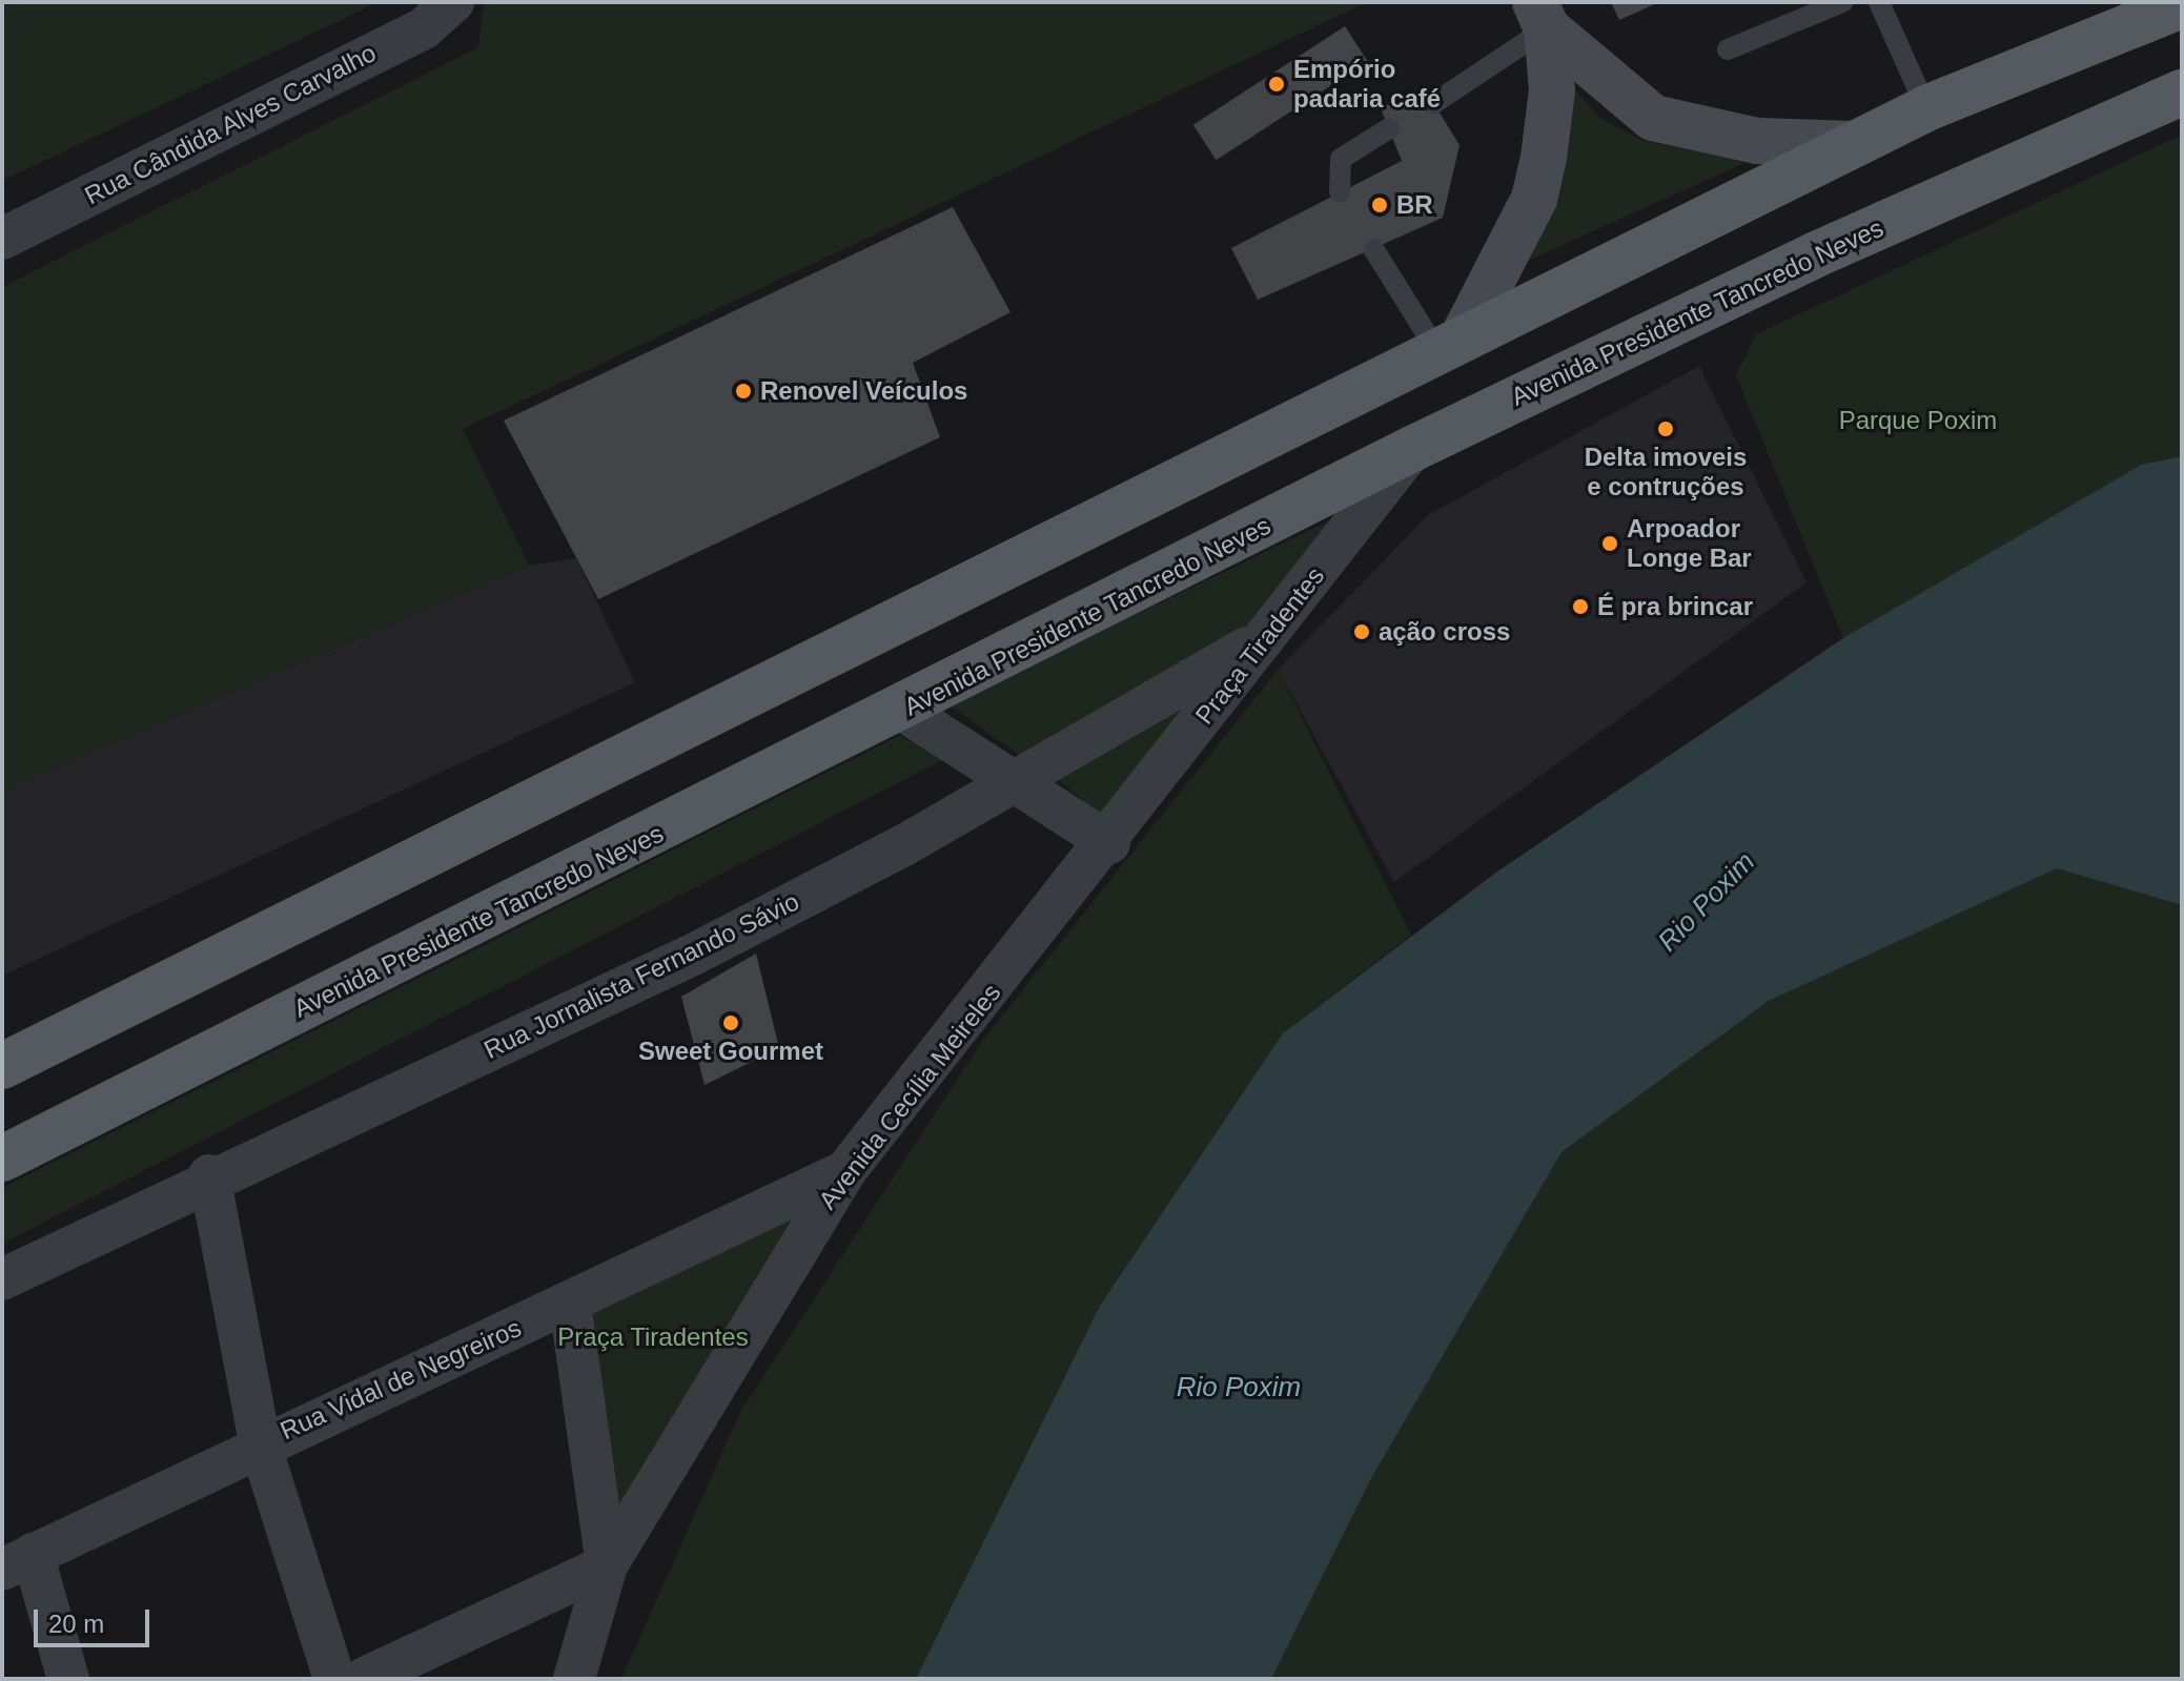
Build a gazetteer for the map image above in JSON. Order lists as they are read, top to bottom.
{
  "streets": {
    "main road": ["Avenida Presidente Tancredo Neves"],
    "street": [
      "Rua Cândida Alves Carvalho",
      "Praça Tiradentes",
      "Rua Jornalista Fernando Sávio",
      "Avenida Cecília Meireles",
      "Rua Vidal de Negreiros"
    ]
  },
  "crossings": [
    ["Avenida Presidente Tancredo Neves", "Praça Tiradentes"],
    ["Praça Tiradentes", "Rua Jornalista Fernando Sávio"],
    ["Praça Tiradentes", "Avenida Cecília Meireles"],
    ["Avenida Cecília Meireles", "Rua Vidal de Negreiros"]
  ],
  "water": ["Rio Poxim"],
  "parks": ["Parque Poxim", "Praça Tiradentes"],
  "places": [
    "Empório padaria café",
    "BR",
    "Renovel Veículos",
    "Delta imoveis e contruções",
    "Arpoador Longe Bar",
    "É pra brincar",
    "ação cross",
    "Sweet Gourmet"
  ],
  "scale_bar": "20 m"
}
